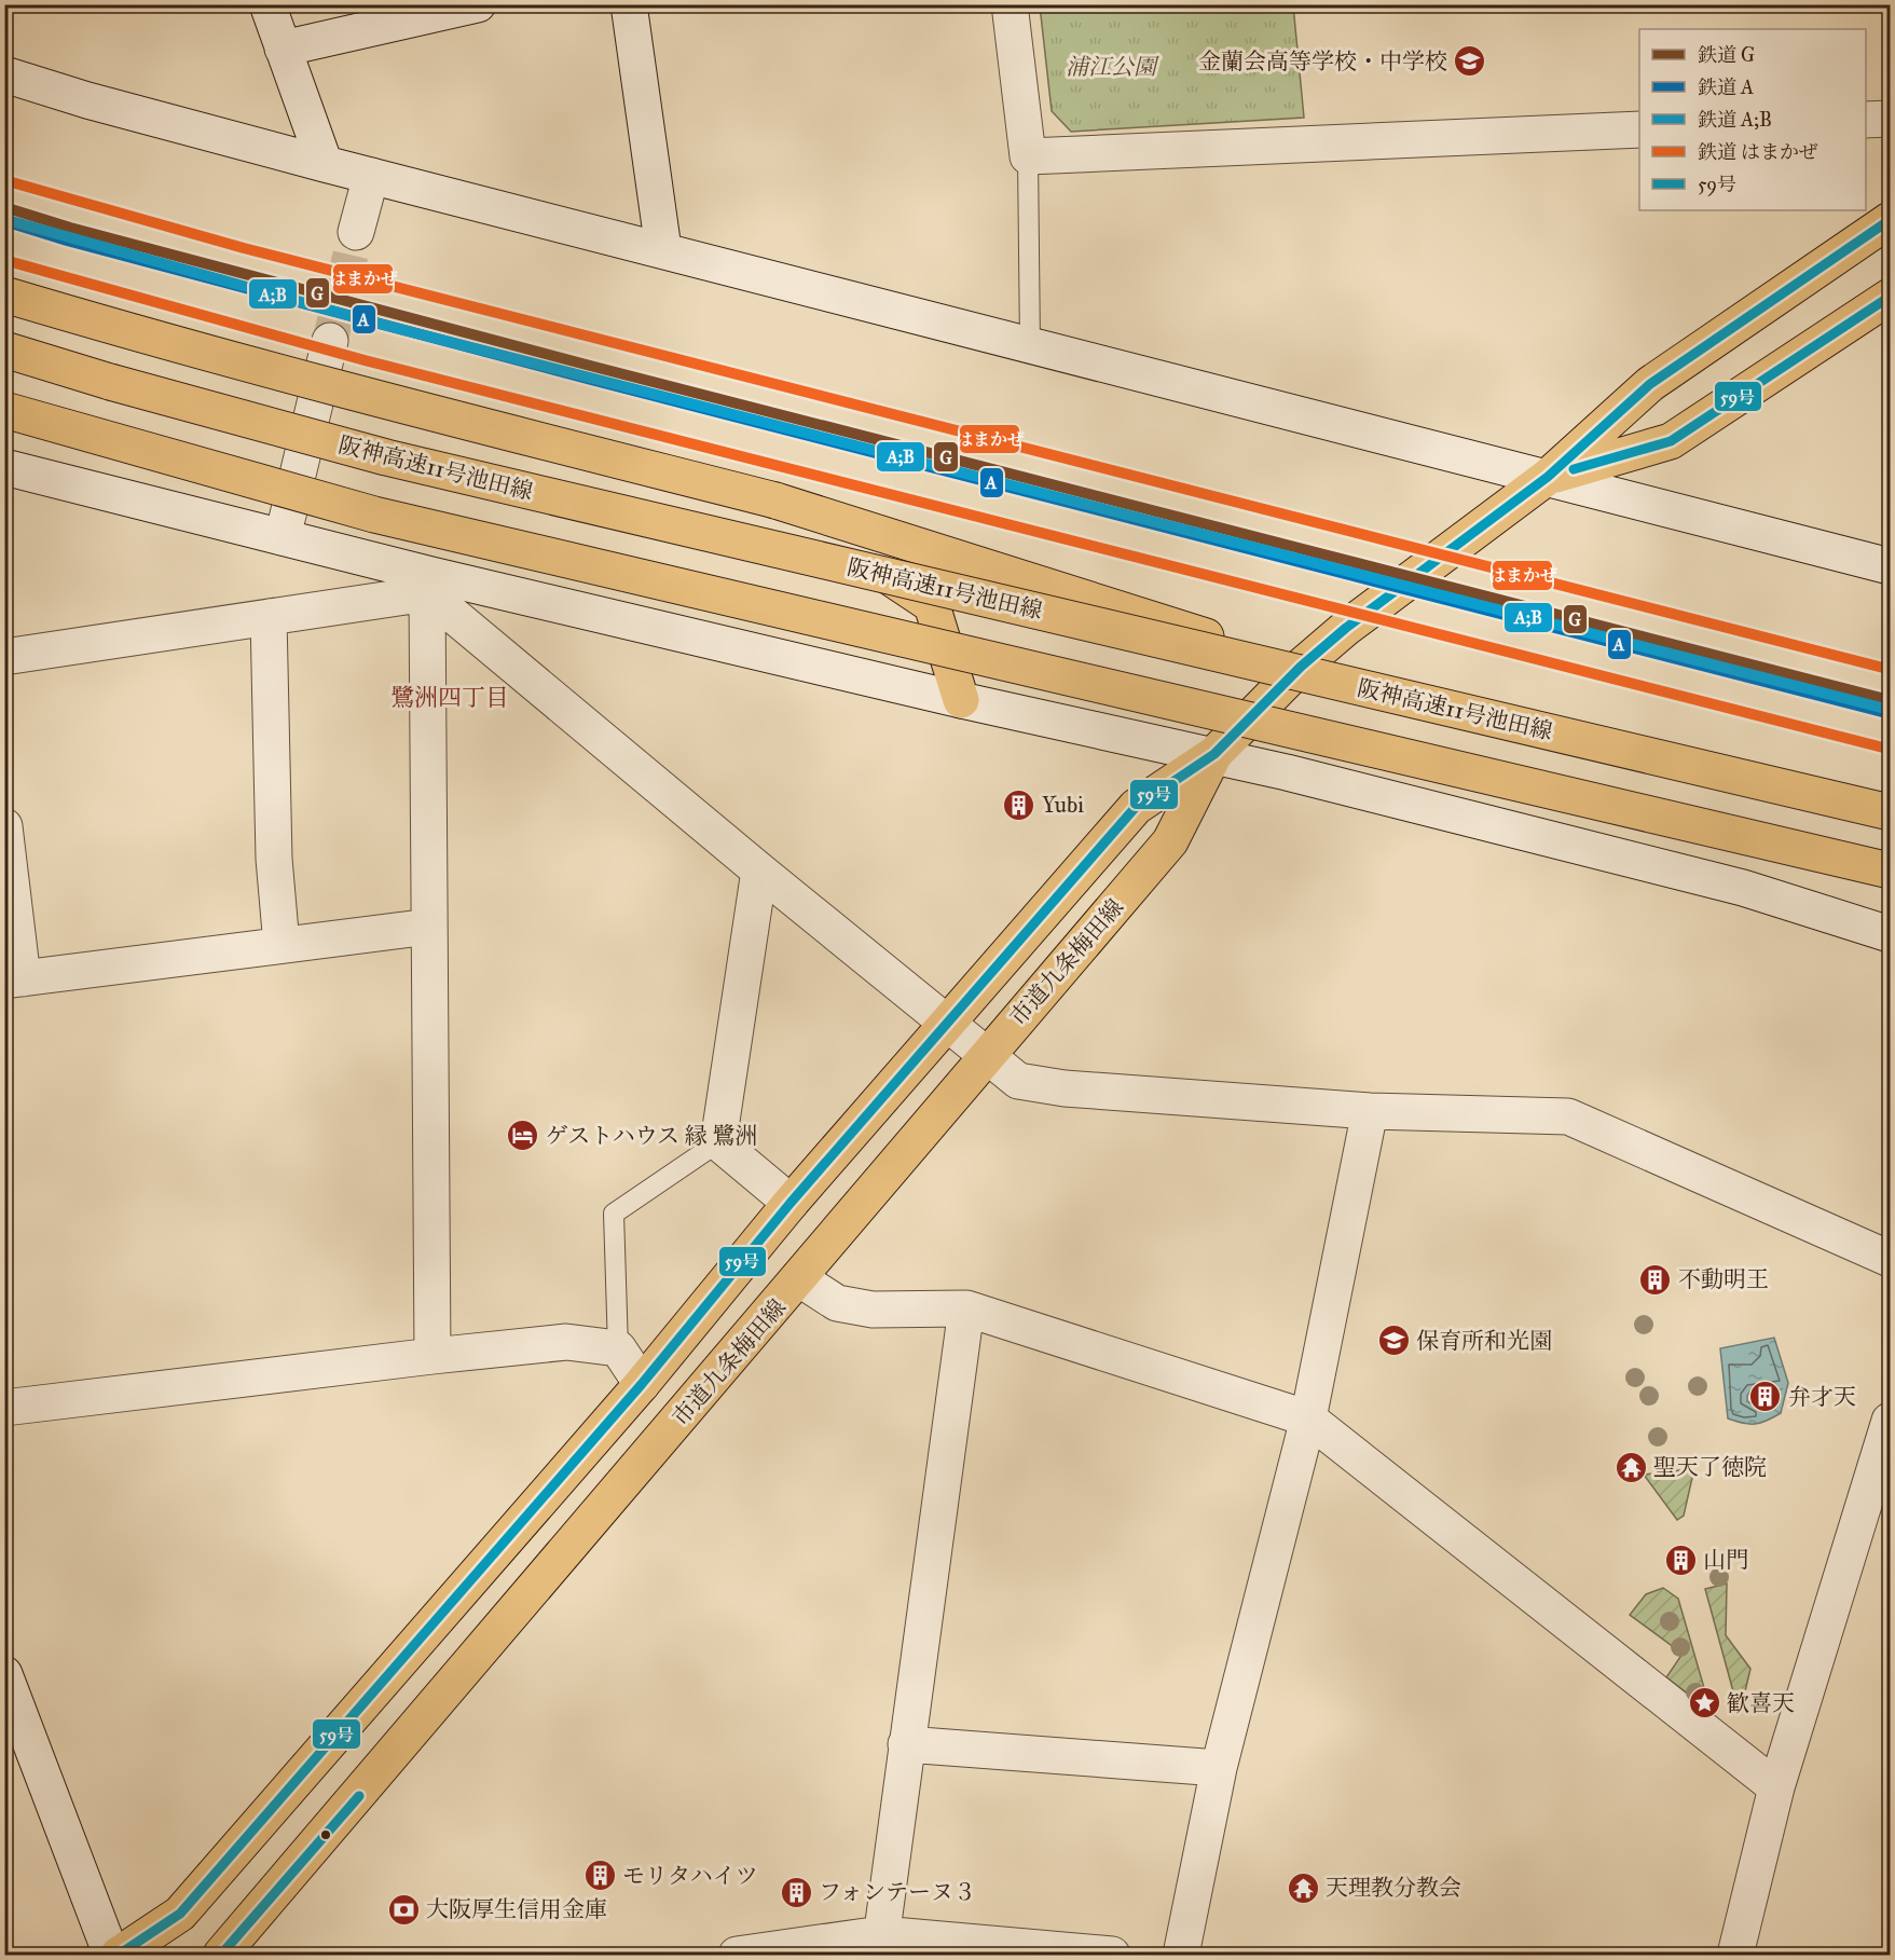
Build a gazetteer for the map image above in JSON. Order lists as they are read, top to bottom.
{
  "streets": {
    "main road": ["阪神高速11号池田線", "市道九条梅田線"]
  },
  "districts": ["鷺洲四丁目"],
  "parks": ["浦江公園"],
  "places": {
    "school or university": ["金蘭会高等学校・中学校", "保育所和光園"],
    "building": [
      "Yubi",
      "不動明王",
      "弁才天",
      "山門",
      "モリタハイツ",
      "フォンテーヌ３"
    ],
    "hotel": ["ゲストハウス 縁 鷺洲"],
    "temple": ["聖天了徳院", "天理教分教会"],
    "place": ["歓喜天"],
    "bank": ["大阪厚生信用金庫"]
  },
  "lines": [
    "rail line はまかぜ",
    "rail line G",
    "rail line A;B",
    "transit line 59号",
    "rail line A"
  ],
  "legend": [
    "鉄道 G",
    "鉄道 A",
    "鉄道 A;B",
    "鉄道 はまかぜ",
    "59号"
  ]
}
